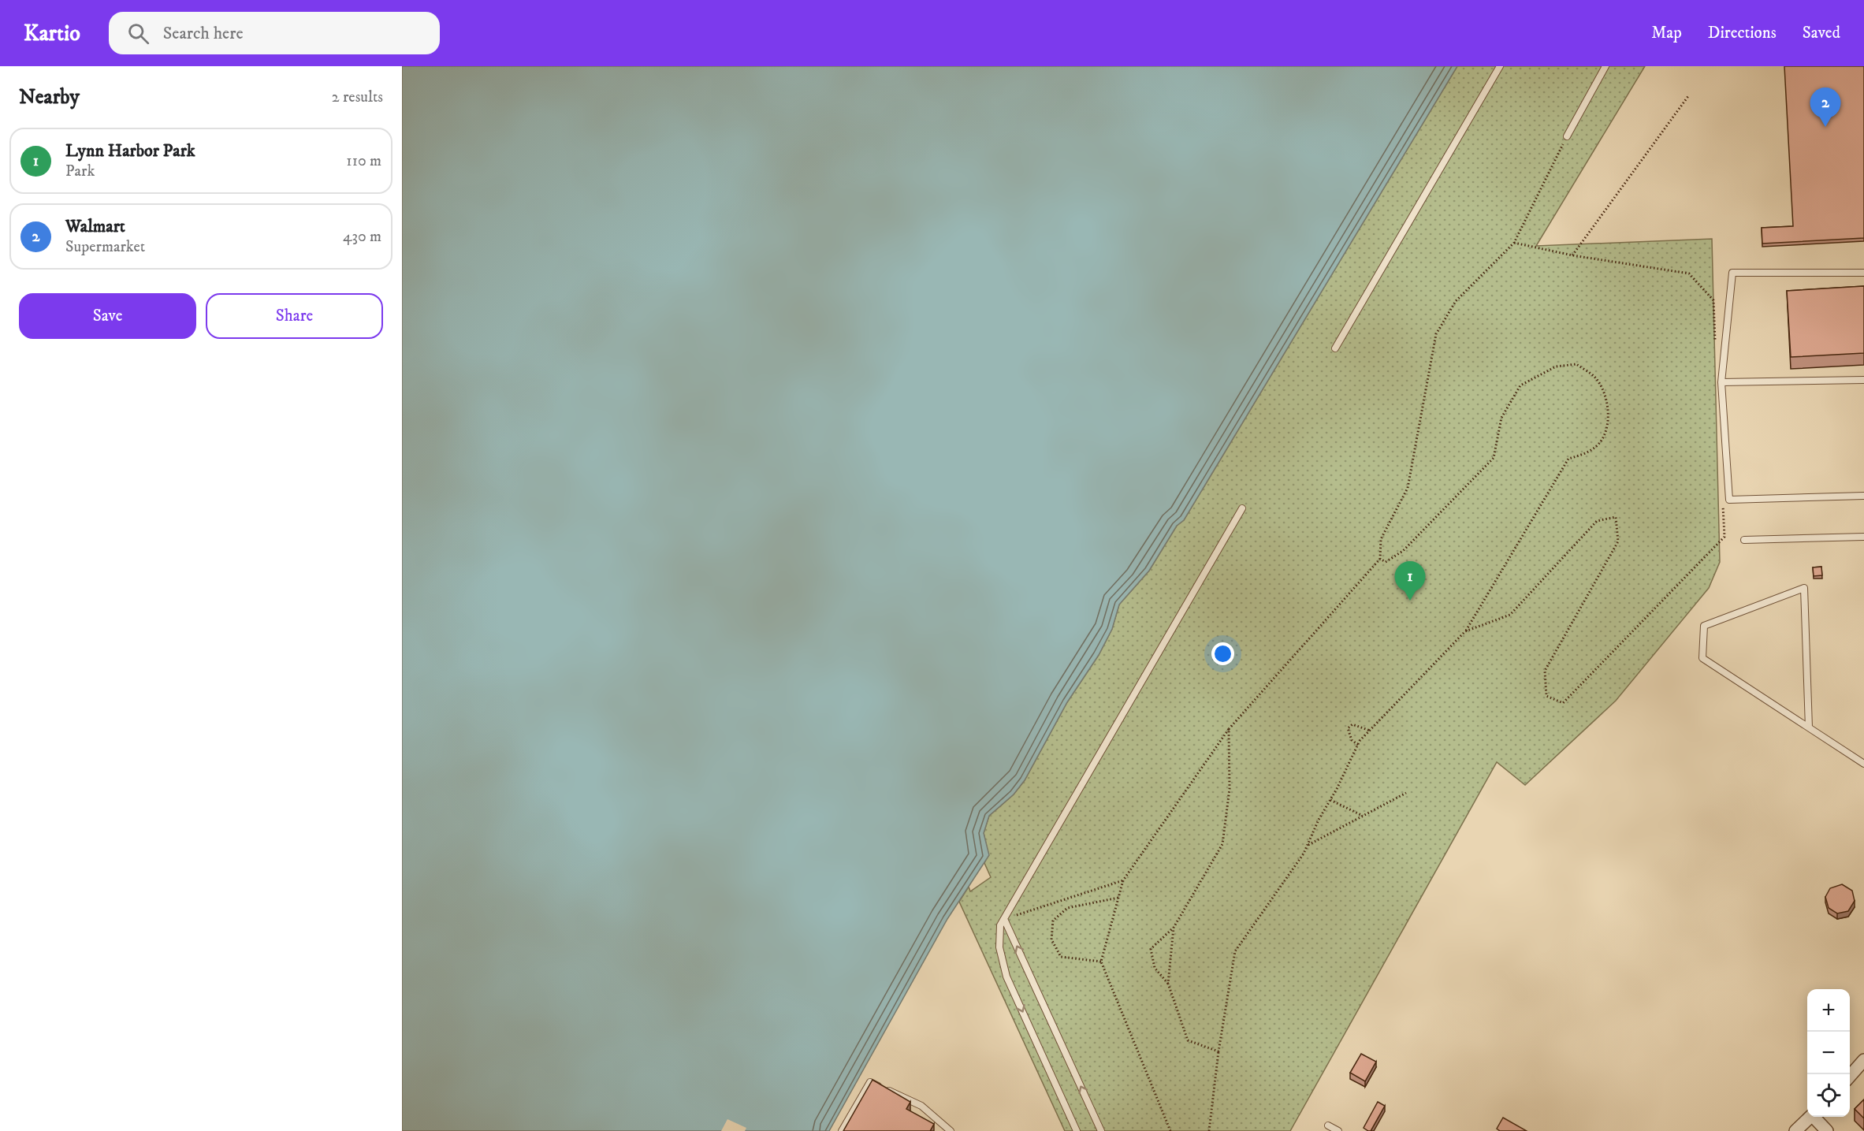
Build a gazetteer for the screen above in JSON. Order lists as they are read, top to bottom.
{
  "page": {
    "header": "Kartio",
    "search": "Search here",
    "nav": ["Map", "Directions", "Saved"],
    "heading": ["Nearby", "2 results"],
    "pins": ["2", "1"],
    "list": [
      {
        "mark": "1",
        "name": "Lynn Harbor Park",
        "note": "Park",
        "value": "110 m"
      },
      {
        "mark": "2",
        "name": "Walmart",
        "note": "Supermarket",
        "value": "430 m"
      }
    ],
    "buttons": ["Save", "Share"],
    "map_buttons": ["+", "−"]
  }
}
